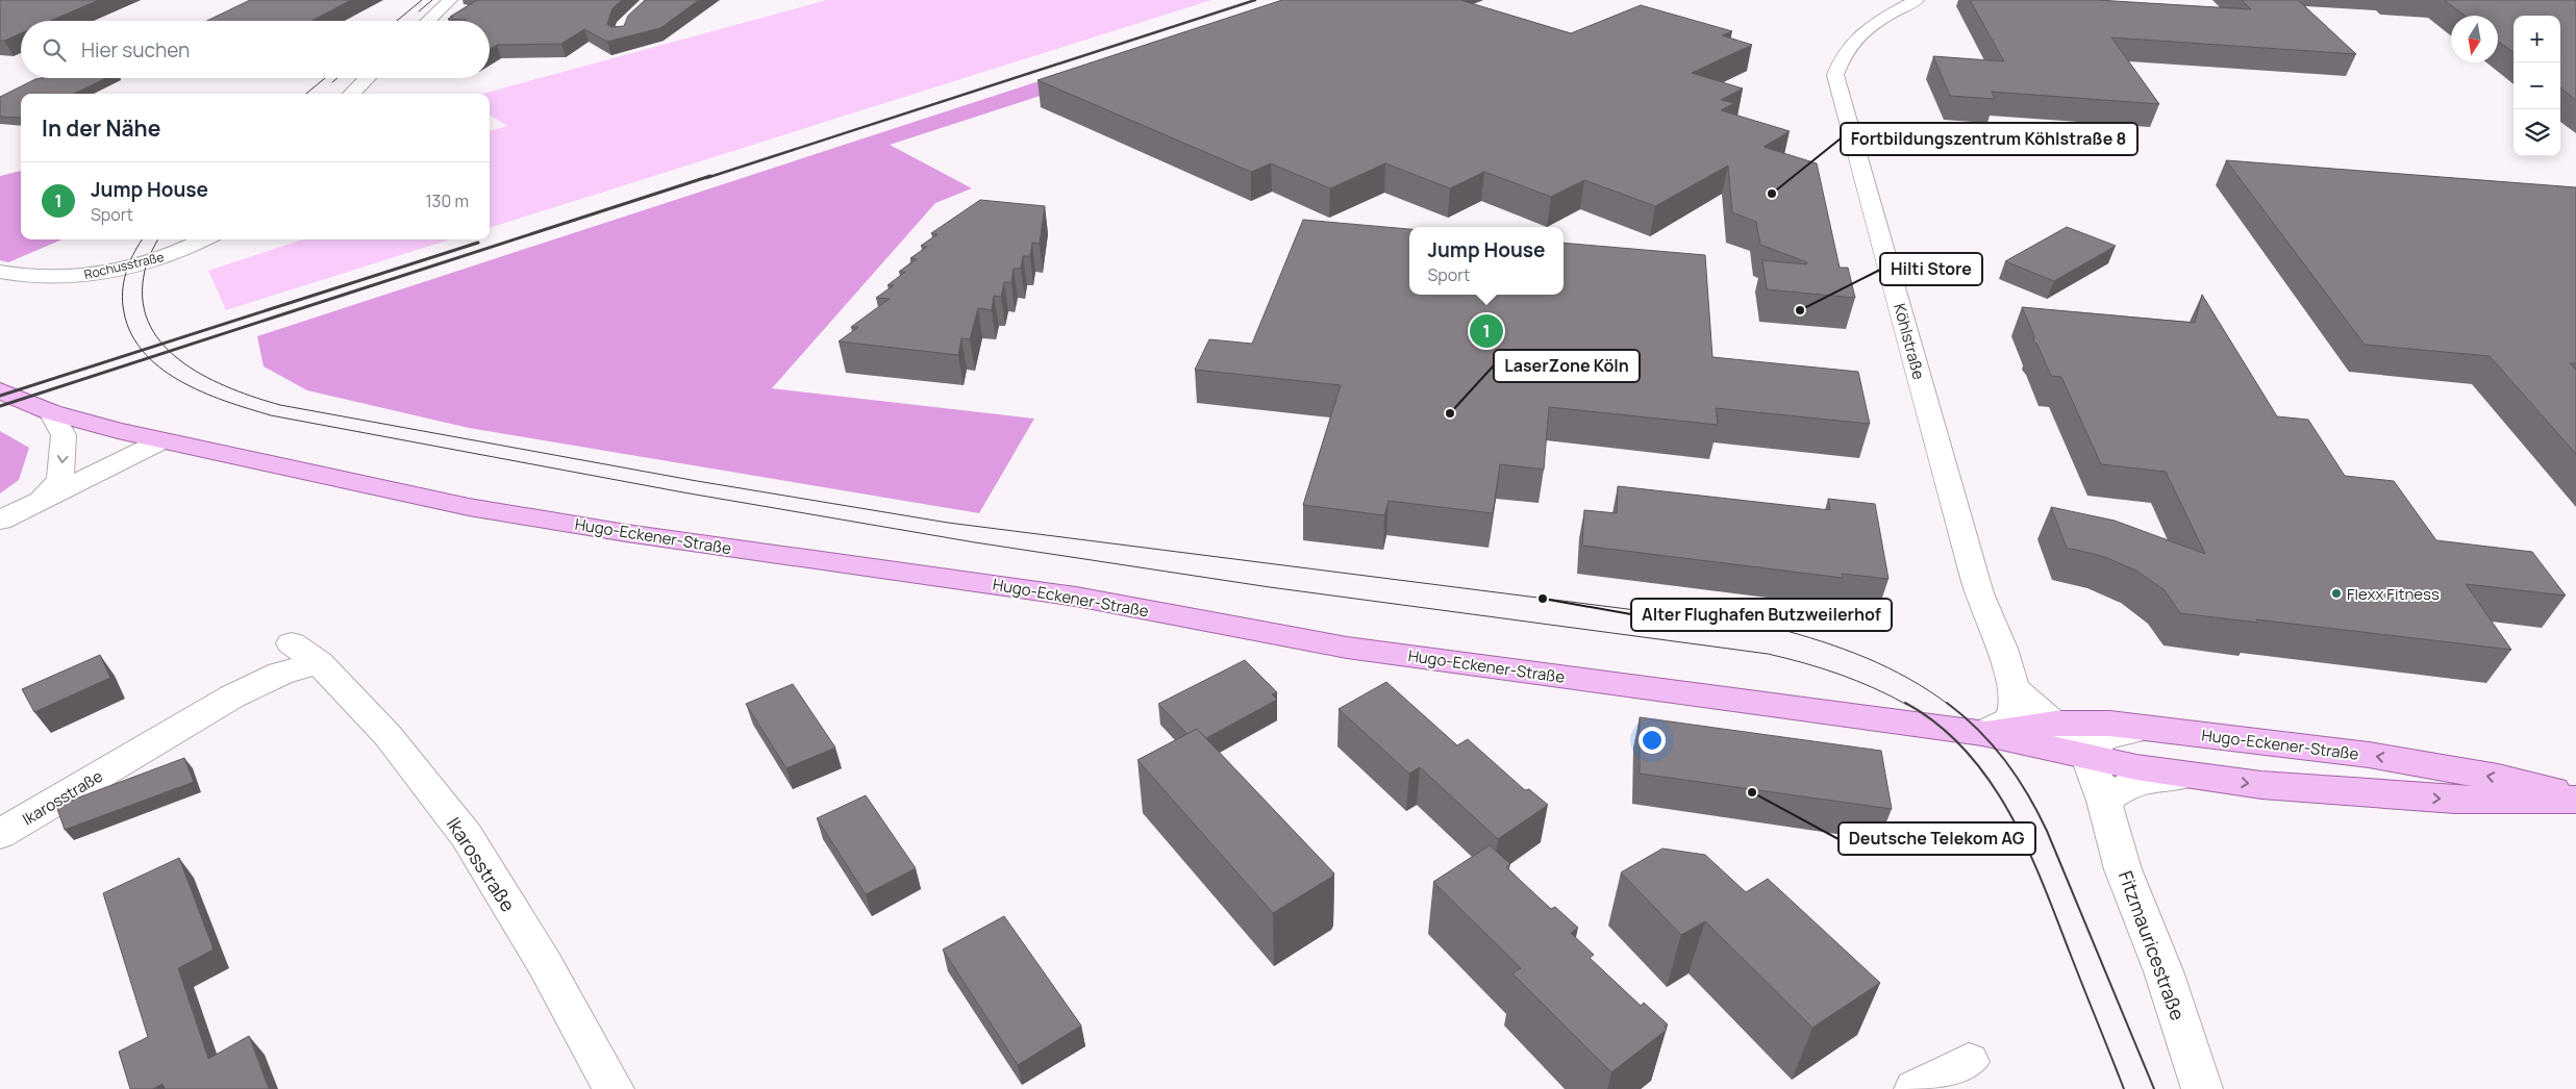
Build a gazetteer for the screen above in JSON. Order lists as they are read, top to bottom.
{
  "streets": {
    "main road": ["Hugo-Eckener-Straße"],
    "street": [
      "Rochusstraße",
      "Köhlstraße",
      "Ikarosstraße",
      "Fitzmauricestraße"
    ]
  },
  "crossings": [
    ["Köhlstraße", "Hugo-Eckener-Straße"],
    ["Köhlstraße", "Fitzmauricestraße"],
    ["Hugo-Eckener-Straße", "Fitzmauricestraße"]
  ],
  "places": [
    "Fortbildungszentrum Köhlstraße 8",
    "Hilti Store",
    "LaserZone Köln",
    "Flexx Fitness",
    "Alter Flughafen Butzweilerhof",
    "Deutsche Telekom AG"
  ],
  "north": "bottom",
  "page": {
    "map_buttons": ["+", "−"],
    "search": "Hier suchen",
    "heading": "In der Nähe",
    "list": [
      {
        "mark": "1",
        "name": "Jump House",
        "note": "Sport",
        "value": "130 m"
      }
    ],
    "popup": ["Jump House", "Sport"],
    "pins": "1"
  }
}
